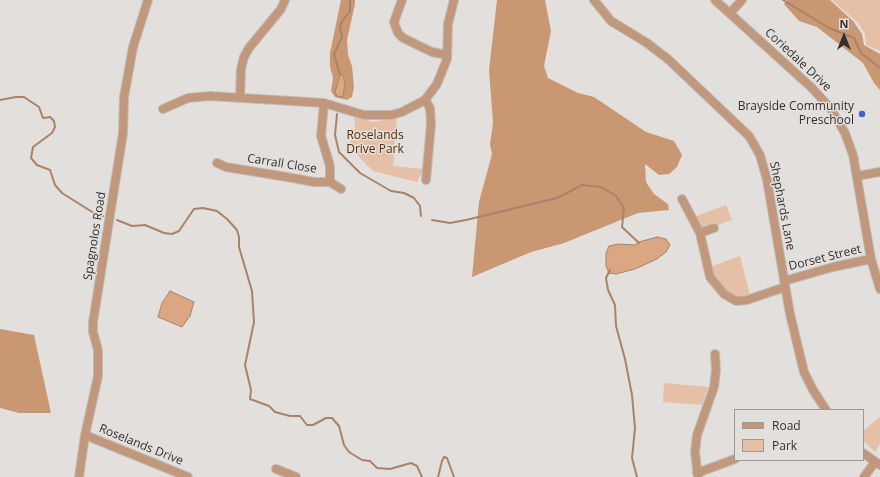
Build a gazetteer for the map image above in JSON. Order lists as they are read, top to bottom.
{
  "streets": {
    "street": [
      "Coriedale Drive",
      "Carrall Close",
      "Shephards Lane",
      "Spagnolos Road",
      "Dorset Street",
      "Roselands Drive"
    ]
  },
  "crossings": [
    ["Coriedale Drive", "Dorset Street"],
    ["Shephards Lane", "Dorset Street"],
    ["Spagnolos Road", "Roselands Drive"]
  ],
  "parks": ["Roselands Drive Park"],
  "places": ["Brayside Community Preschool"],
  "legend": ["Road", "Park"],
  "north": "top"
}
